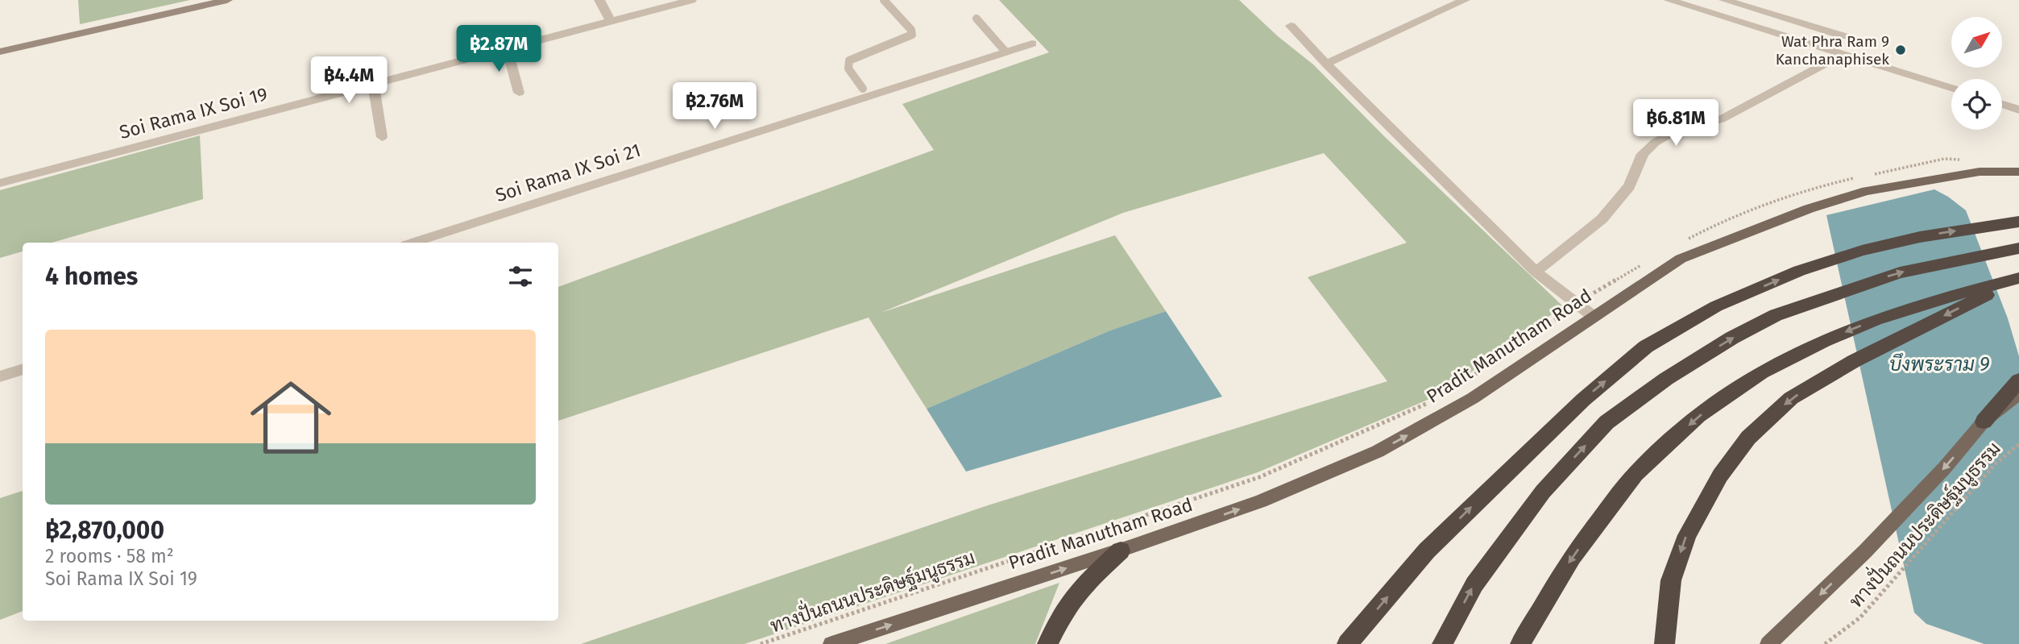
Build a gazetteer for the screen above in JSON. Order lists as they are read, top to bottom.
{
  "streets": {
    "main road": ["Pradit Manutham Road"],
    "street": ["Soi Rama IX Soi 19", "Soi Rama IX Soi 21"],
    "path": ["ทางปั่นถนนประดิษฐ์มนูธรรม"]
  },
  "one_way": ["Pradit Manutham Road"],
  "water": ["บึงพระราม 9"],
  "places": ["Wat Phra Ram 9 Kanchanaphisek"],
  "north": "top right",
  "page": {
    "price": [
      "฿2.87M",
      "฿4.4M",
      "฿2.76M",
      "฿6.81M"
    ],
    "heading": "4 homes",
    "list": [
      {
        "name": "฿2,870,000",
        "note": "2 rooms · 58 m² · Soi Rama IX Soi 19"
      }
    ]
  }
}
